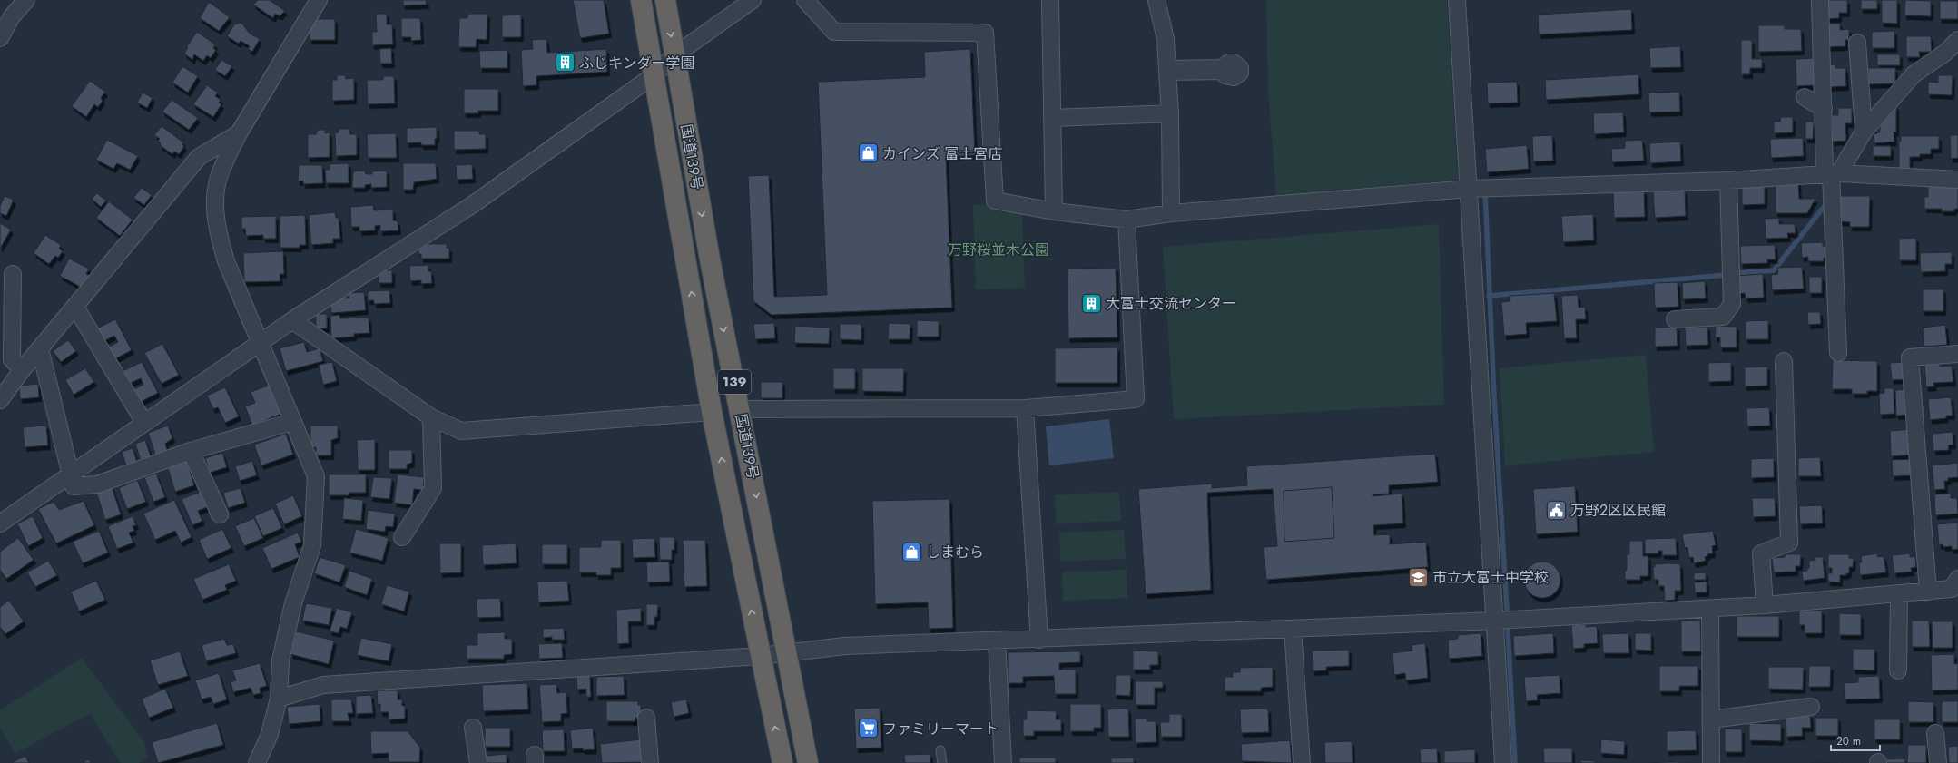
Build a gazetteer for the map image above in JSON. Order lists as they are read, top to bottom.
{
  "streets": {
    "highway": ["国道139号", "139"]
  },
  "parks": ["万野桜並木公園"],
  "places": {
    "building": ["ふじキンダー学園", "大富士交流センター"],
    "shop": ["カインズ 富士宮店", "しまむら"],
    "public building": ["万野2区区民館"],
    "school or university": ["市立大富士中学校"],
    "supermarket": ["ファミリーマート"]
  },
  "scale_bar": "20 m"
}
